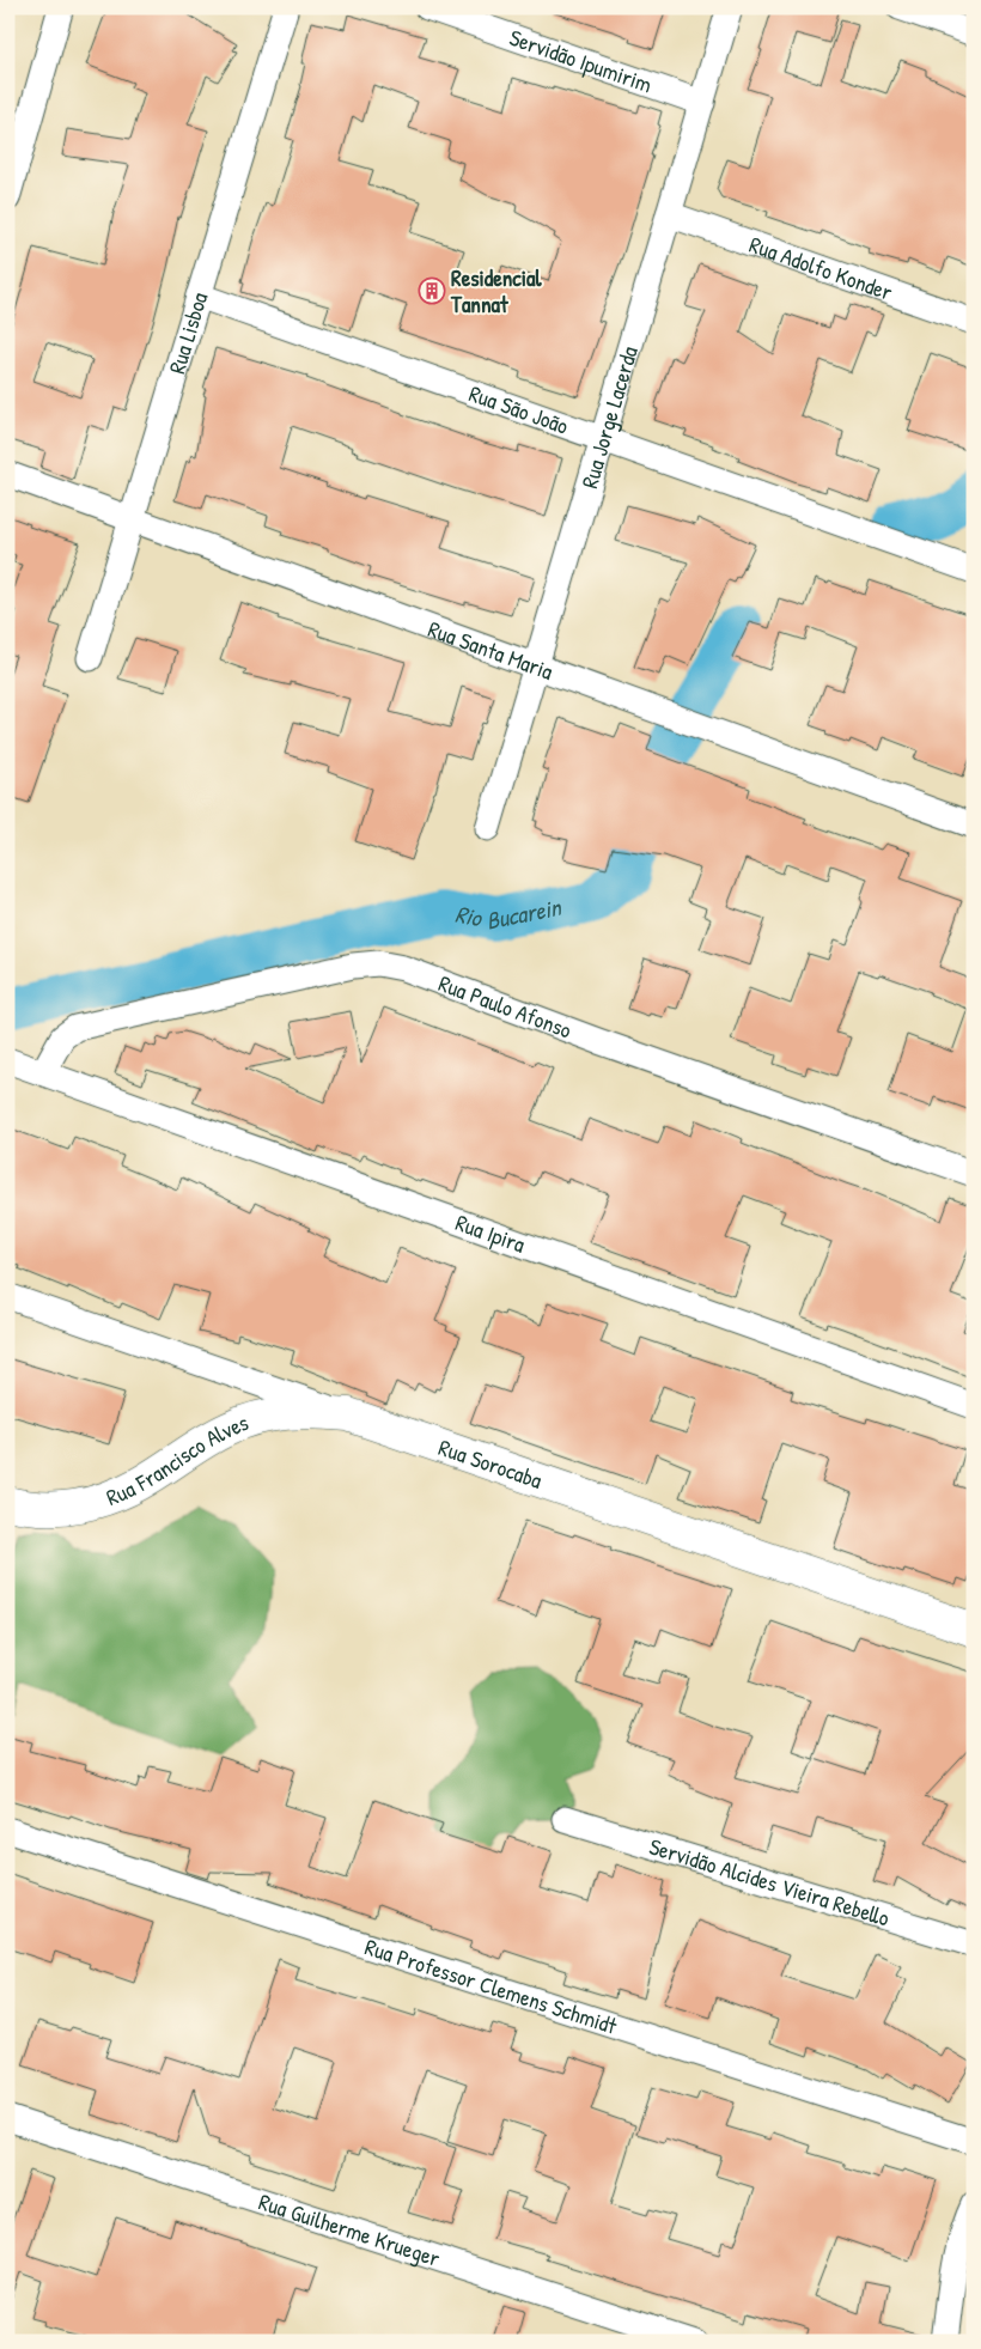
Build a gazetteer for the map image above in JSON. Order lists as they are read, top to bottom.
{
  "streets": {
    "main road": ["Rua Francisco Alves", "Rua Sorocaba"],
    "street": [
      "Servidão Ipumirim",
      "Rua Adolfo Konder",
      "Rua Lisboa",
      "Rua São João",
      "Rua Jorge Lacerda",
      "Rua Santa Maria",
      "Rua Paulo Afonso",
      "Rua Ipira",
      "Servidão Alcides Vieira Rebello",
      "Rua Professor Clemens Schmidt",
      "Rua Guilherme Krueger"
    ]
  },
  "crossings": [
    ["Servidão Ipumirim", "Rua Jorge Lacerda"],
    ["Rua Adolfo Konder", "Rua Jorge Lacerda"],
    ["Rua Lisboa", "Rua São João"],
    ["Rua Lisboa", "Rua Santa Maria"],
    ["Rua São João", "Rua Jorge Lacerda"],
    ["Rua Jorge Lacerda", "Rua Santa Maria"],
    ["Rua Paulo Afonso", "Rua Ipira"],
    ["Rua Francisco Alves", "Rua Sorocaba"]
  ],
  "water": ["Rio Bucarein"],
  "places": {
    "building": ["Residencial Tannat"]
  }
}
